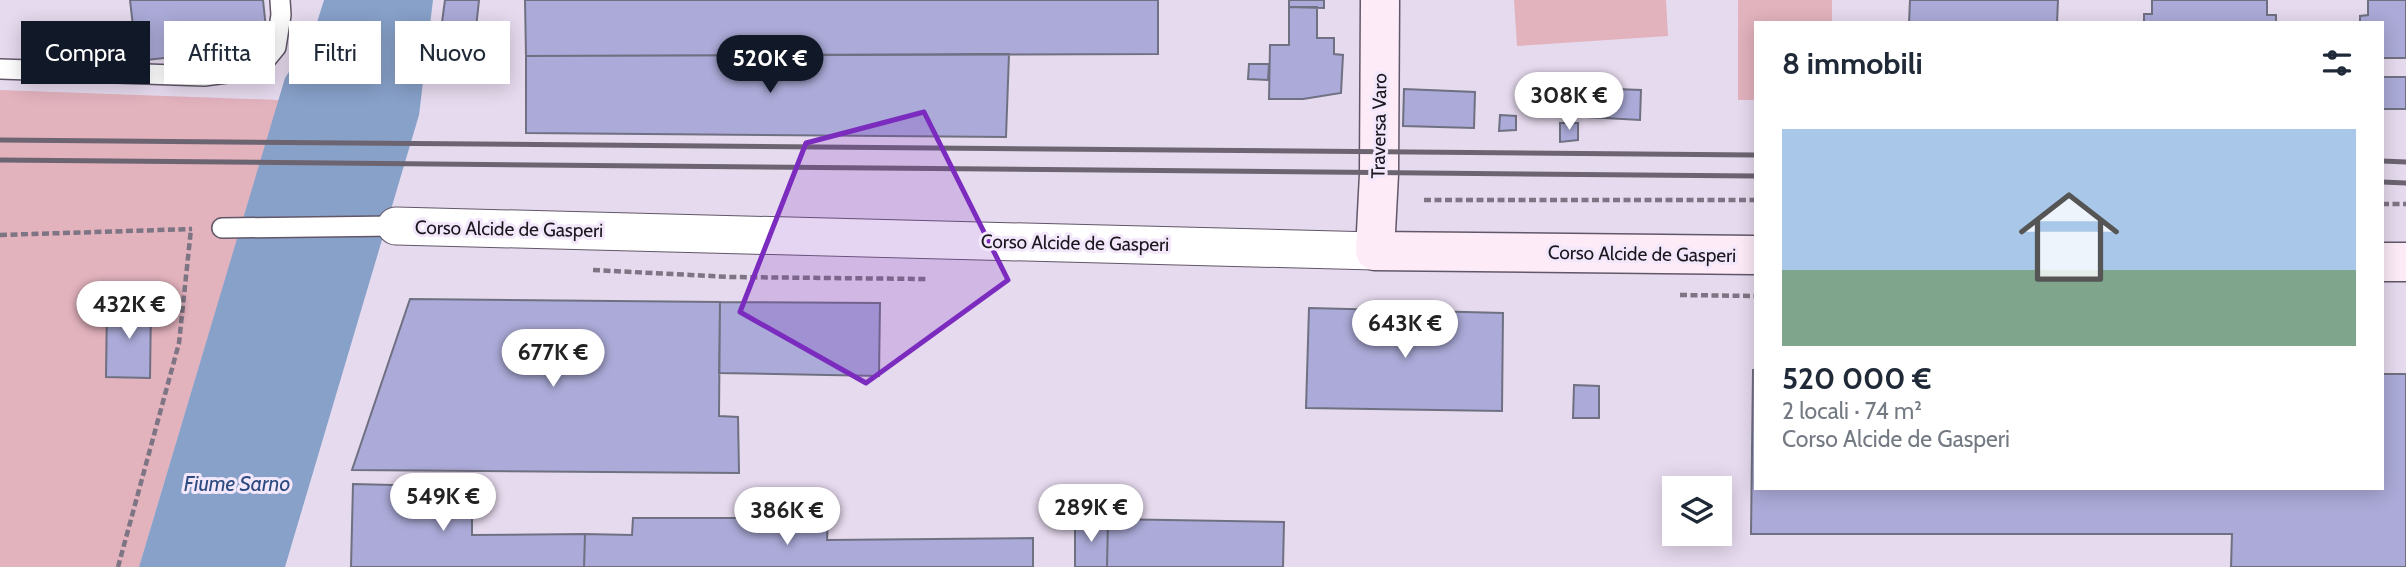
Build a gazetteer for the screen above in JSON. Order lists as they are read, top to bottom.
{
  "streets": {
    "street": ["Traversa Varo", "Corso Alcide de Gasperi"]
  },
  "crossings": [
    ["Traversa Varo", "Corso Alcide de Gasperi"]
  ],
  "water": ["Fiume Sarno"],
  "page": {
    "chip": [
      "Compra",
      "Affitta",
      "Filtri",
      "Nuovo"
    ],
    "heading": "8 immobili",
    "price": [
      "520K €",
      "308K €",
      "432K €",
      "643K €",
      "677K €",
      "549K €",
      "289K €",
      "386K €"
    ],
    "list": [
      {
        "name": "520 000 €",
        "note": "2 locali · 74 m² · Corso Alcide de Gasperi"
      }
    ]
  }
}
